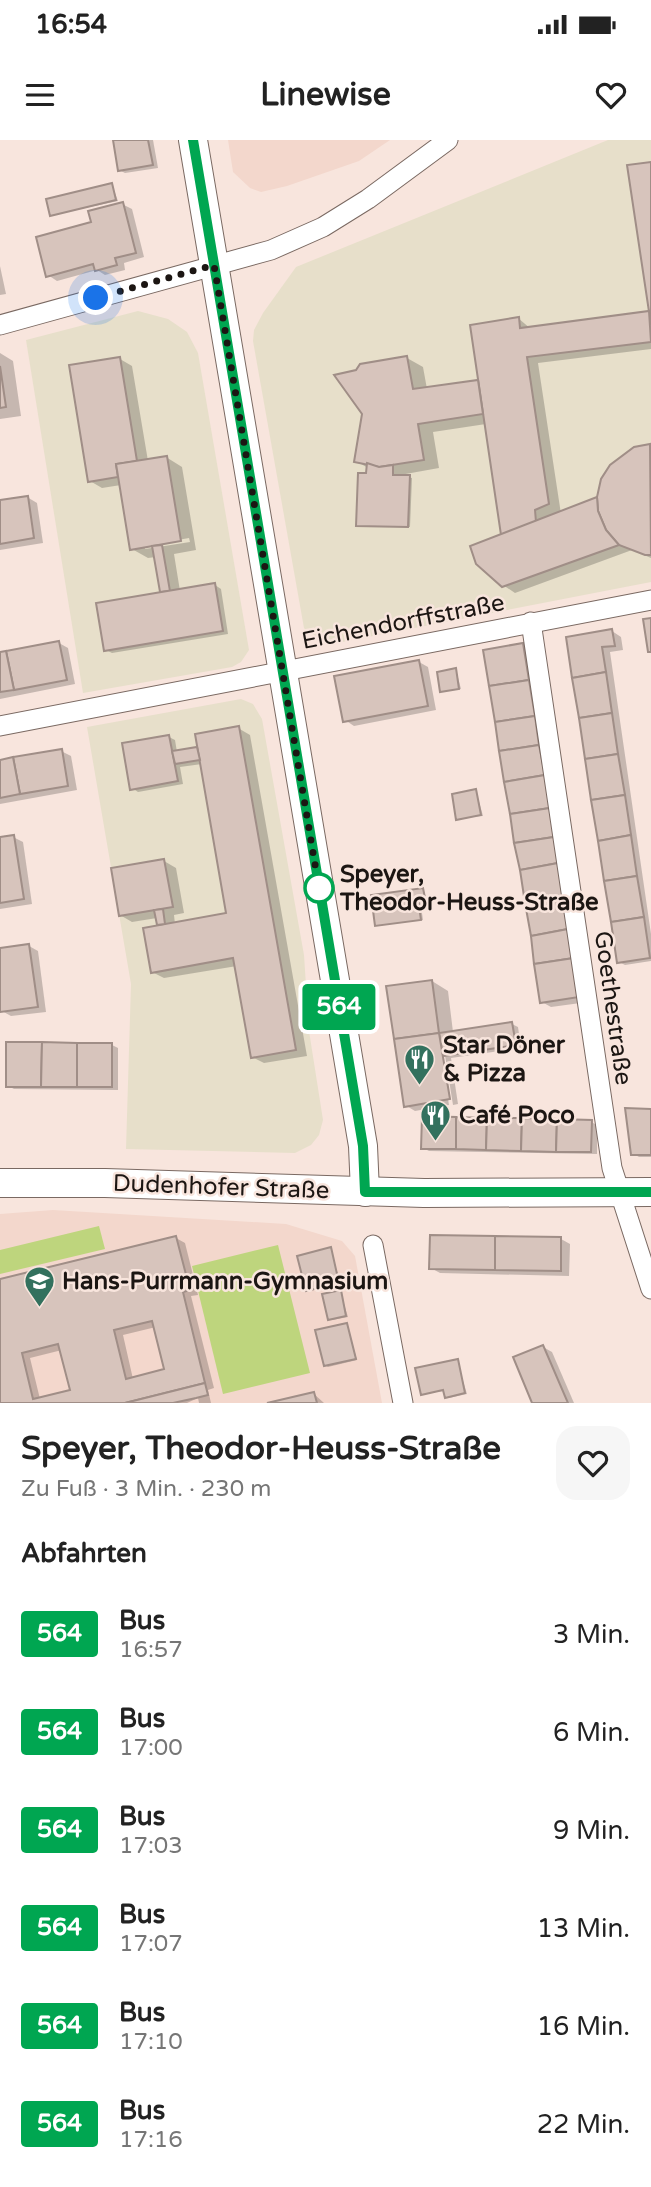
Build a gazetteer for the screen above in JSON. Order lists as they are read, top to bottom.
{
  "streets": {
    "main road": ["Dudenhofer Straße"],
    "street": ["Eichendorffstraße", "Goethestraße"]
  },
  "crossings": [
    ["Eichendorffstraße", "Goethestraße"],
    ["Goethestraße", "Dudenhofer Straße"]
  ],
  "places": {
    "other": ["Speyer, Theodor-Heuss-Straße"],
    "restaurant": ["Star Döner & Pizza", "Café Poco"],
    "school or university": ["Hans-Purrmann-Gymnasium"]
  },
  "lines": ["bus line 564"],
  "page": {
    "status": "16:54",
    "header": "Linewise",
    "on_map": "564",
    "heading": [
      ["Speyer, Theodor-Heuss-Straße", "Zu Fuß · 3 Min. · 230 m"],
      "Abfahrten"
    ],
    "list": [
      {
        "mark": "564",
        "name": "Bus",
        "note": "16:57",
        "value": "3 Min."
      },
      {
        "mark": "564",
        "name": "Bus",
        "note": "17:00",
        "value": "6 Min."
      },
      {
        "mark": "564",
        "name": "Bus",
        "note": "17:03",
        "value": "9 Min."
      },
      {
        "mark": "564",
        "name": "Bus",
        "note": "17:07",
        "value": "13 Min."
      },
      {
        "mark": "564",
        "name": "Bus",
        "note": "17:10",
        "value": "16 Min."
      },
      {
        "mark": "564",
        "name": "Bus",
        "note": "17:16",
        "value": "22 Min."
      }
    ]
  }
}
